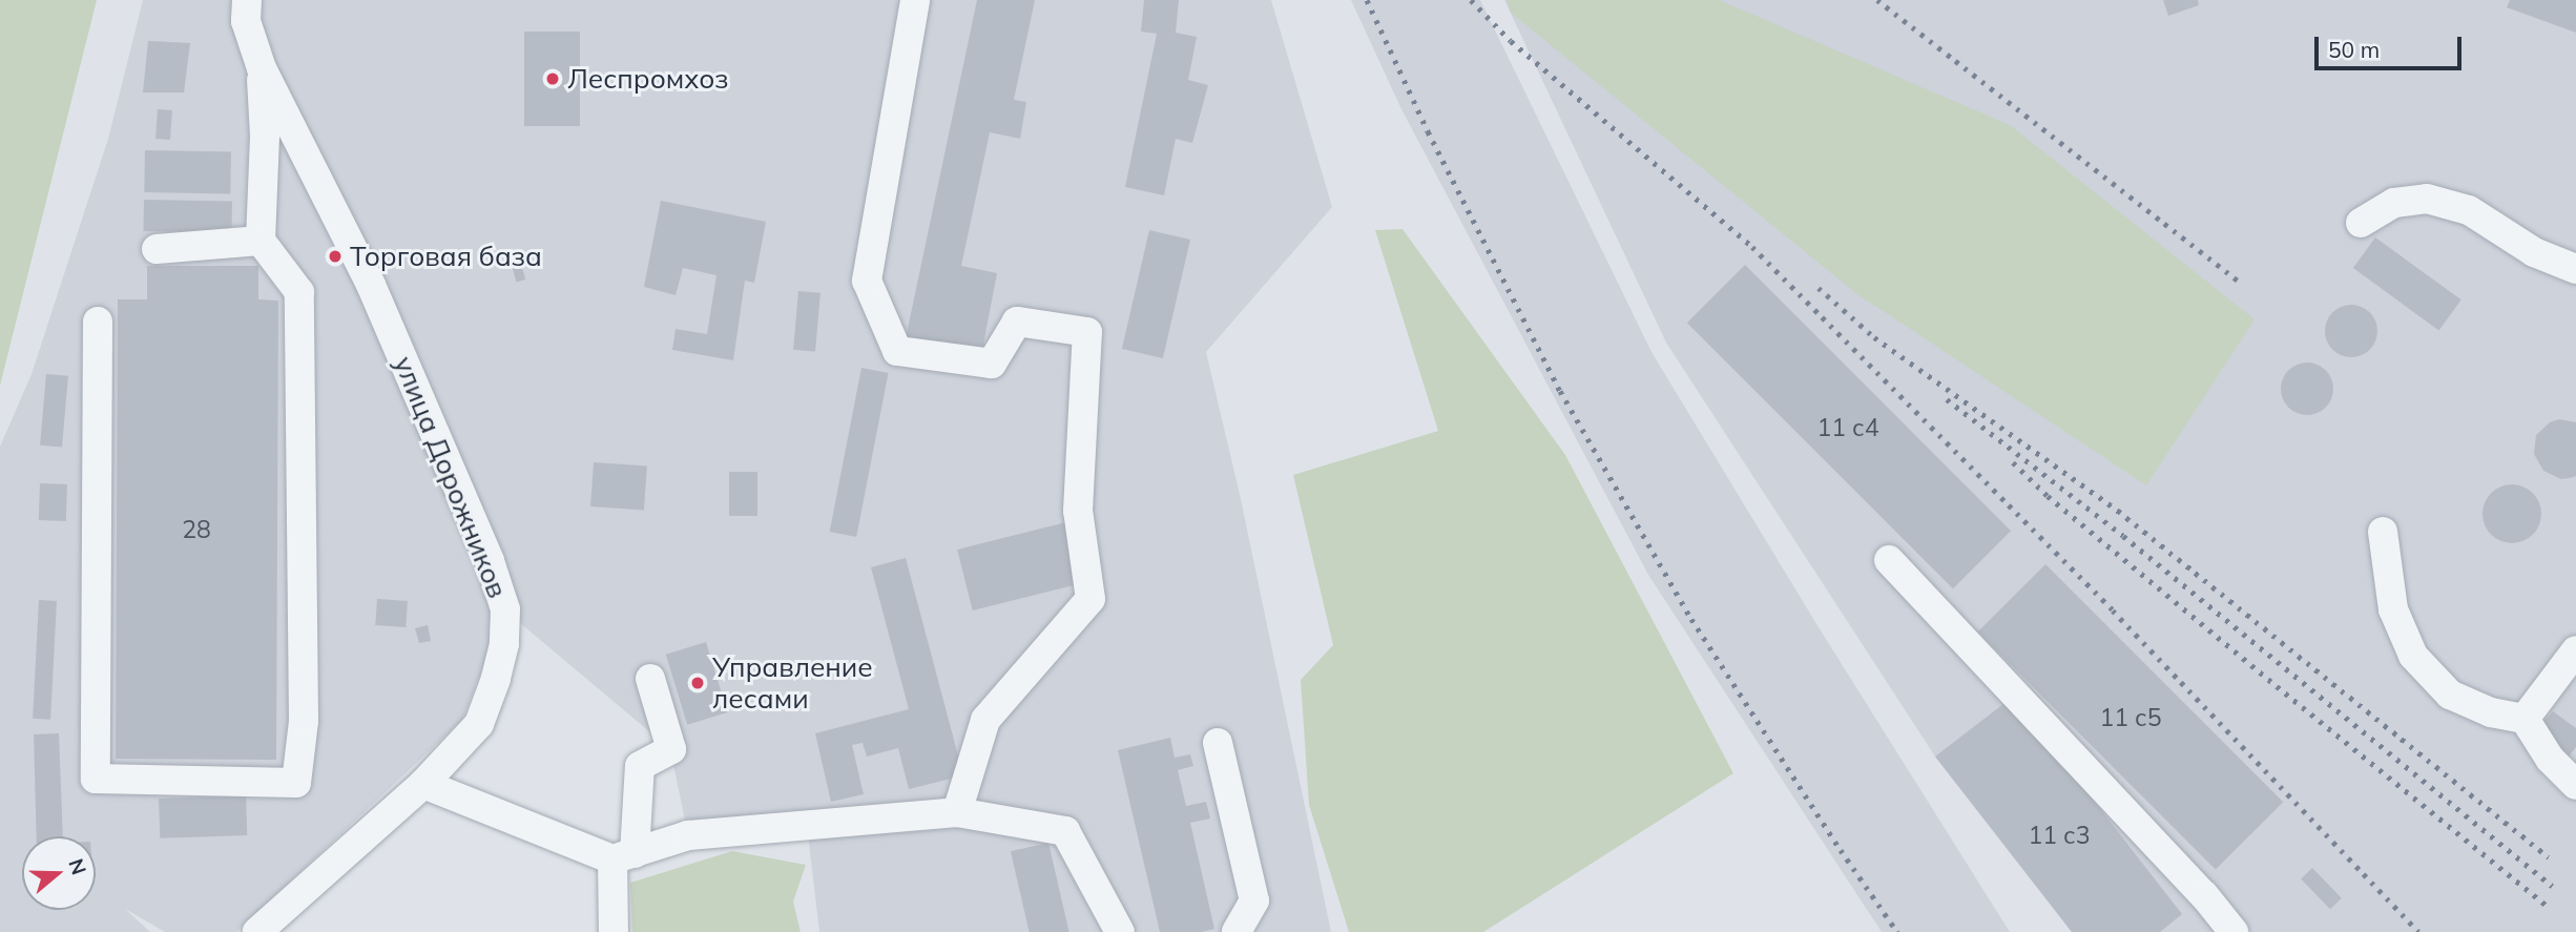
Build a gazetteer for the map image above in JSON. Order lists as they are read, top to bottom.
{
  "streets": {
    "street": ["улица Дорожников"]
  },
  "places": ["Леспромхоз", "Торговая база", "Управление лесами"],
  "house_numbers": [
    "11 с4",
    "28",
    "11 с5",
    "11 с3"
  ],
  "scale_bar": "50 m",
  "north": "right"
}
